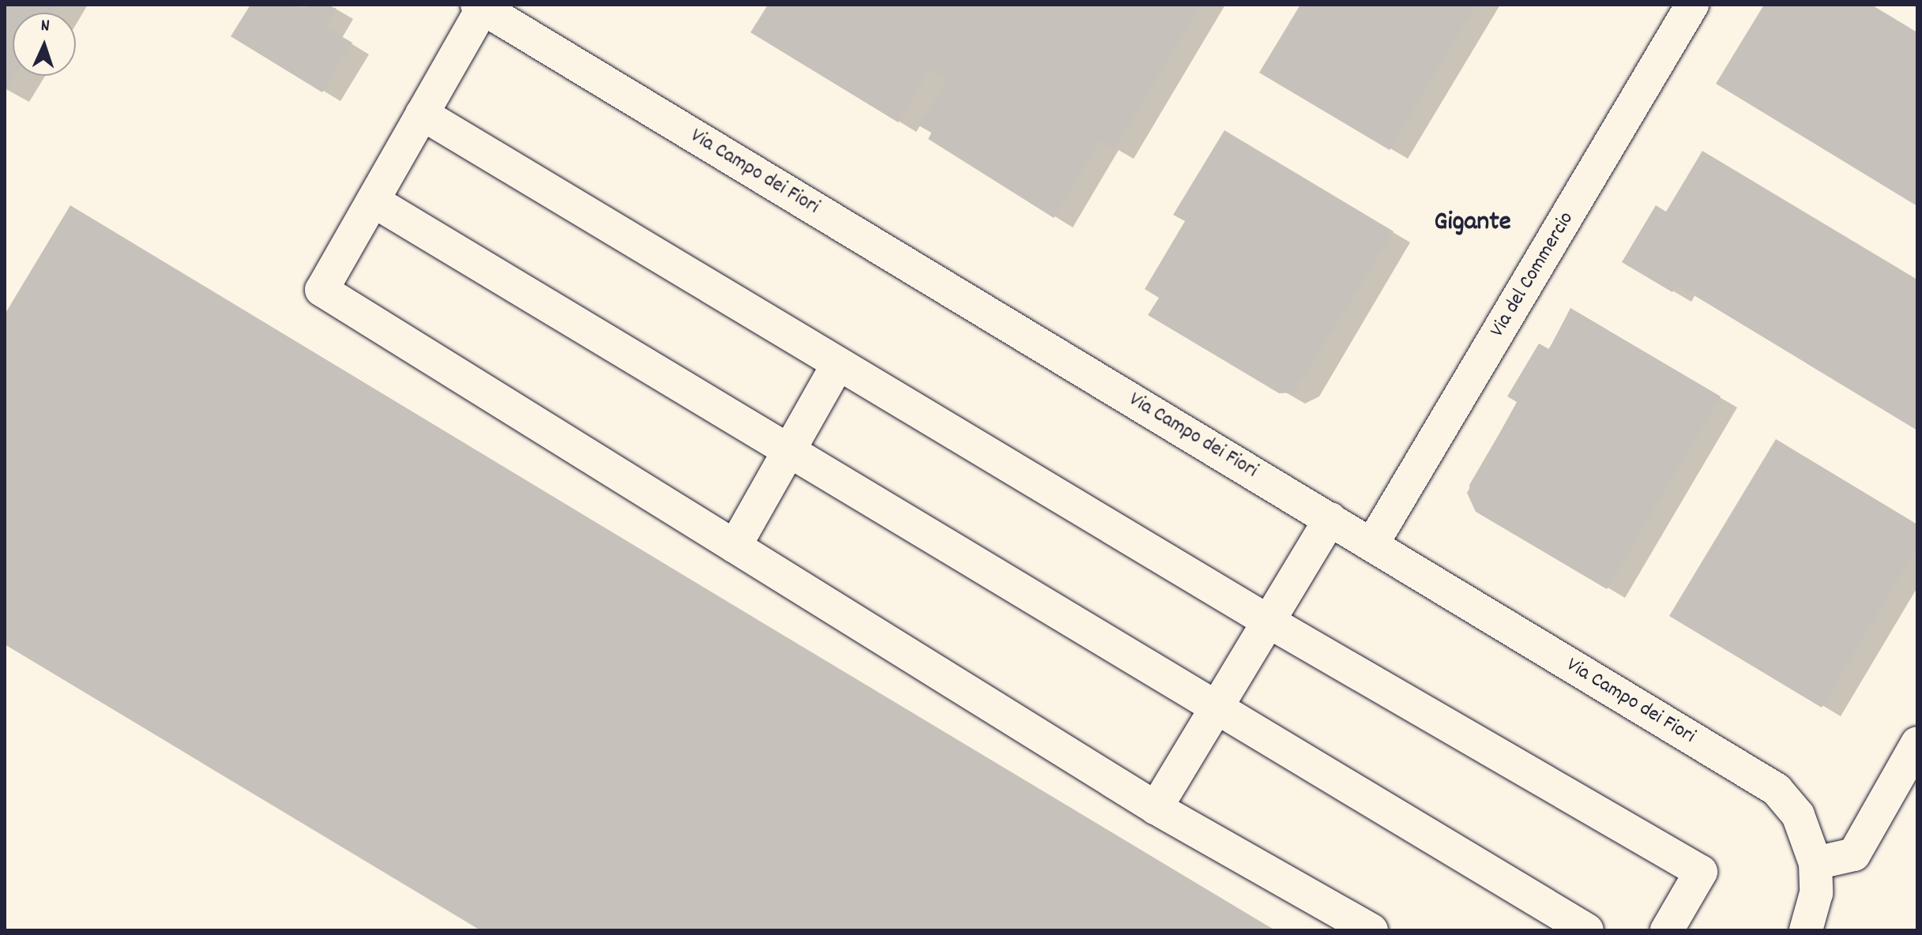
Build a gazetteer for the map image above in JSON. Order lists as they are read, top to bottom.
{
  "streets": {
    "street": ["Via Campo dei Fiori", "Via del Commercio"]
  },
  "crossings": [
    ["Via Campo dei Fiori", "Via del Commercio"]
  ],
  "districts": ["Gigante"],
  "north": "top"
}
